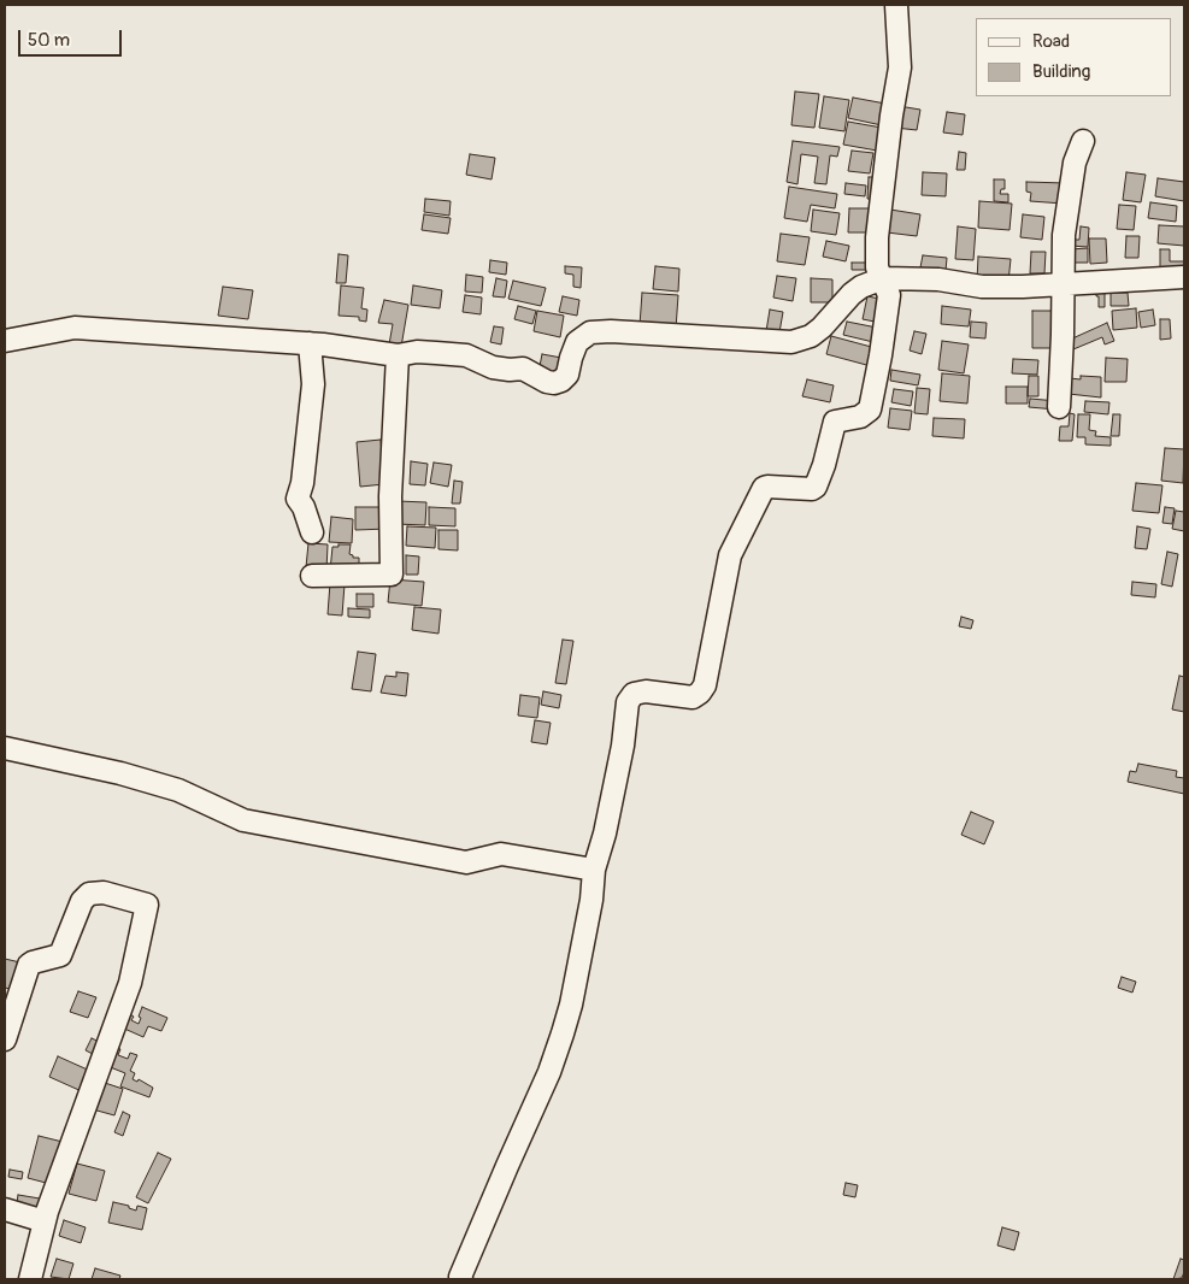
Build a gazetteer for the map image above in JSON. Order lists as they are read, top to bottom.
{
  "legend": ["Road", "Building"],
  "scale_bar": "50 m"
}
